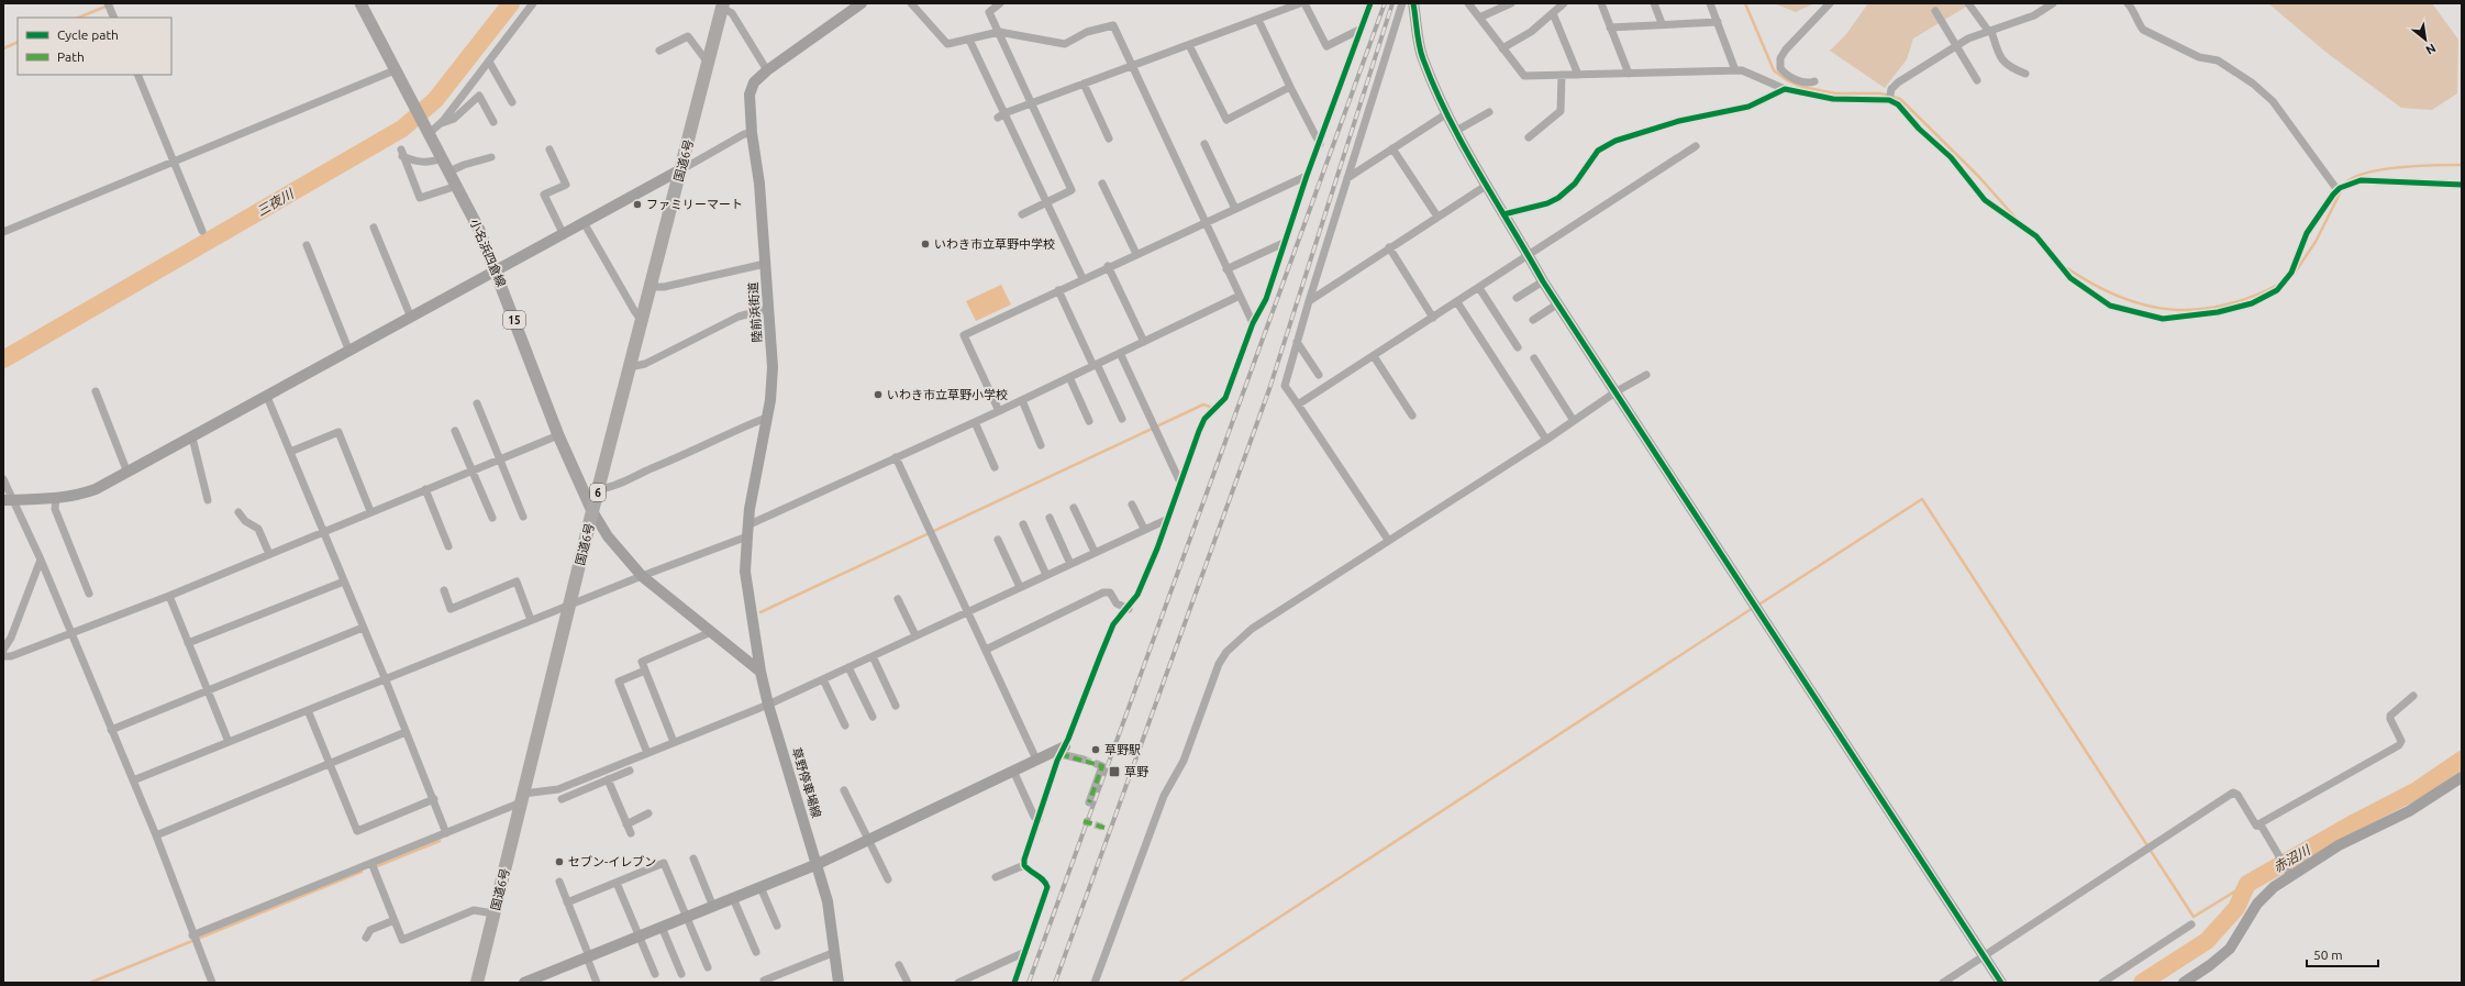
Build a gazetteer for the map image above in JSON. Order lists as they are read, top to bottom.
{
  "streets": {
    "highway": ["国道6号", "6"],
    "main road": ["小名浜四倉線", "15"],
    "street": ["陸前浜街道", "草野停車場線"]
  },
  "crossings": [
    ["国道6号", "小名浜四倉線"],
    ["陸前浜街道", "草野停車場線"]
  ],
  "water": ["三夜川", "赤沼川"],
  "places": {
    "other": [
      "ファミリーマート",
      "いわき市立草野中学校",
      "いわき市立草野小学校",
      "草野駅",
      "セブン-イレブン"
    ],
    "transit": ["草野"]
  },
  "legend": ["Cycle path", "Path"],
  "scale_bar": "50 m",
  "north": "bottom right"
}
